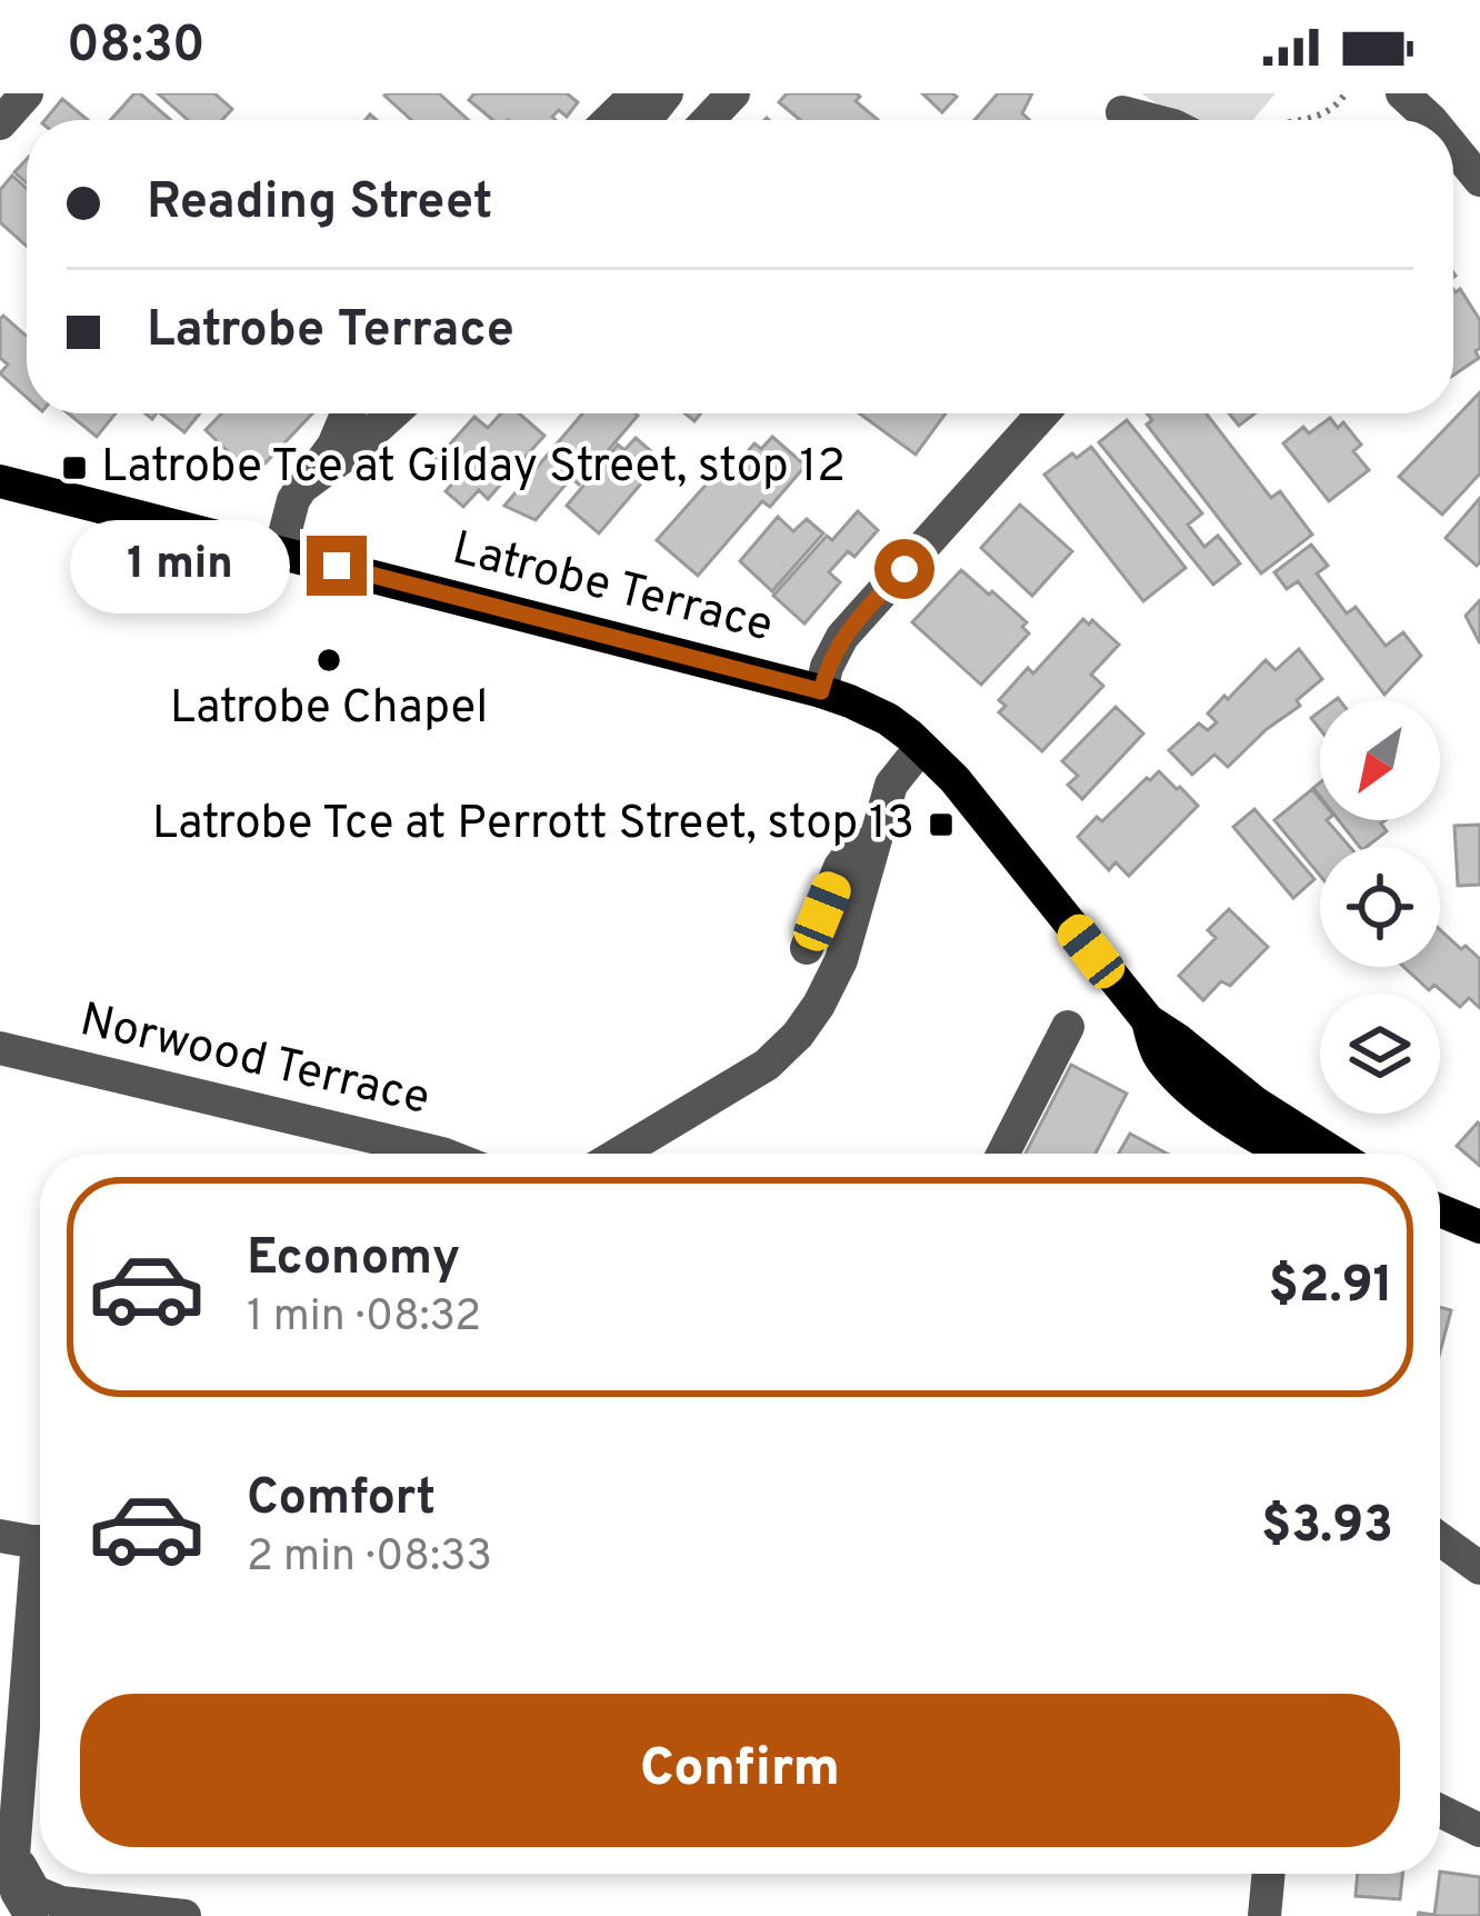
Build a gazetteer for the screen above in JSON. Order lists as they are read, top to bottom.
{
  "streets": {
    "main road": ["Latrobe Terrace"],
    "street": ["Norwood Terrace"]
  },
  "places": {
    "transit": ["Latrobe Tce at Gilday Street, stop 12", "Latrobe Tce at Perrott Street, stop 13"],
    "other": ["Latrobe Chapel"]
  },
  "north": "bottom left",
  "page": {
    "status": "08:30",
    "banner": ["Reading Street", "Latrobe Terrace"],
    "bubble": "1 min",
    "list": [
      {
        "name": "Economy",
        "note": "1 min · 08:32",
        "value": "$2.91"
      },
      {
        "name": "Comfort",
        "note": "2 min · 08:33",
        "value": "$3.93"
      }
    ],
    "buttons": "Confirm"
  }
}
